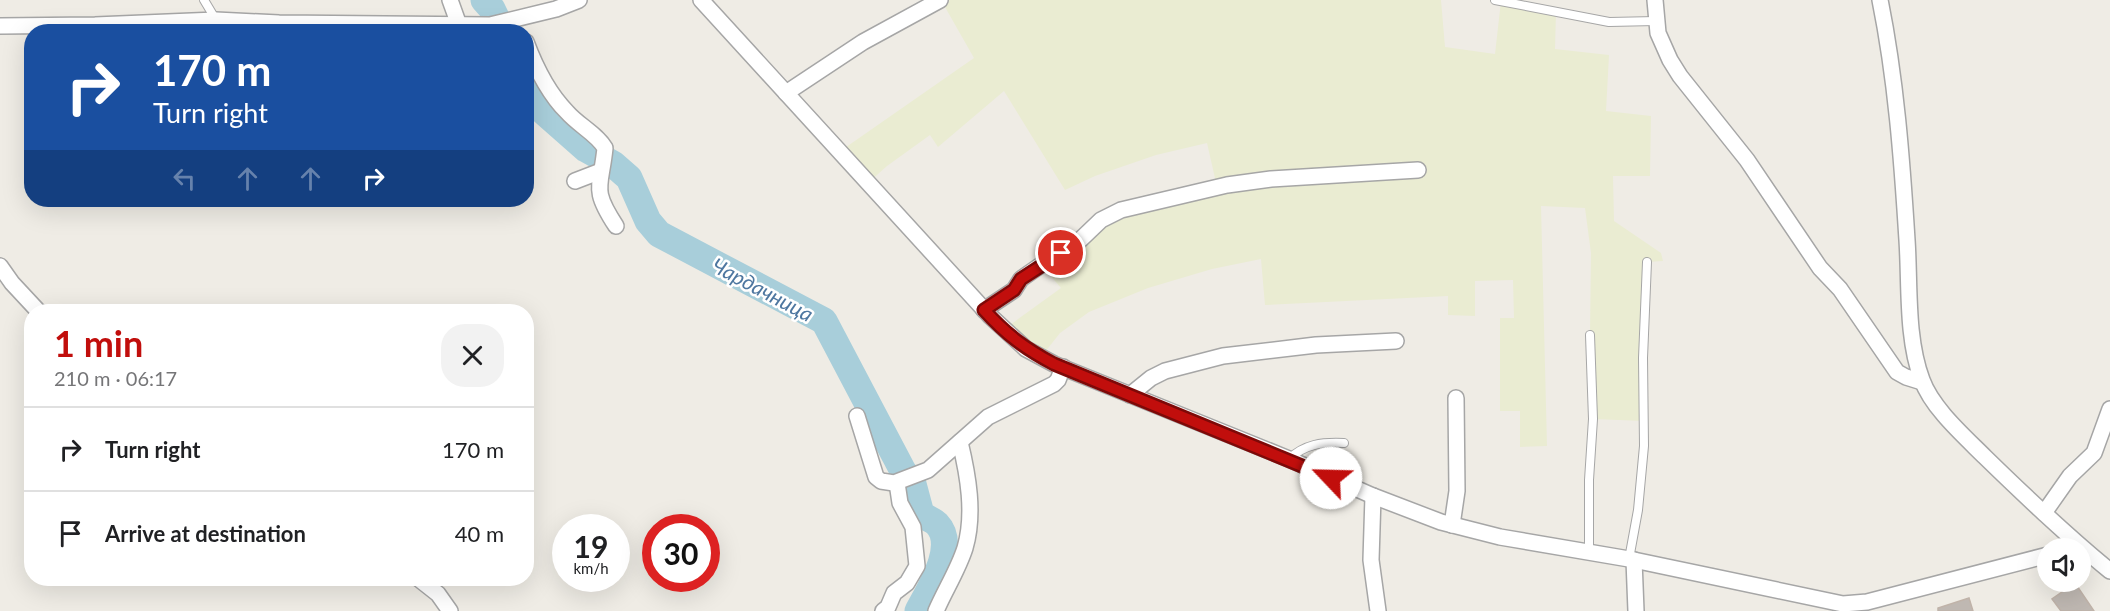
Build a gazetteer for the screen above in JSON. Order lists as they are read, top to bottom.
{
  "water": ["Чардачница"],
  "page": {
    "turn": ["170 m", "Turn right"],
    "heading": ["1 min", "210 m · 06:17"],
    "list": [
      {
        "name": "Turn right",
        "value": "170 m"
      },
      {
        "name": "Arrive at destination",
        "value": "40 m"
      }
    ],
    "speed": "19 km/h",
    "limit": "30"
  }
}
